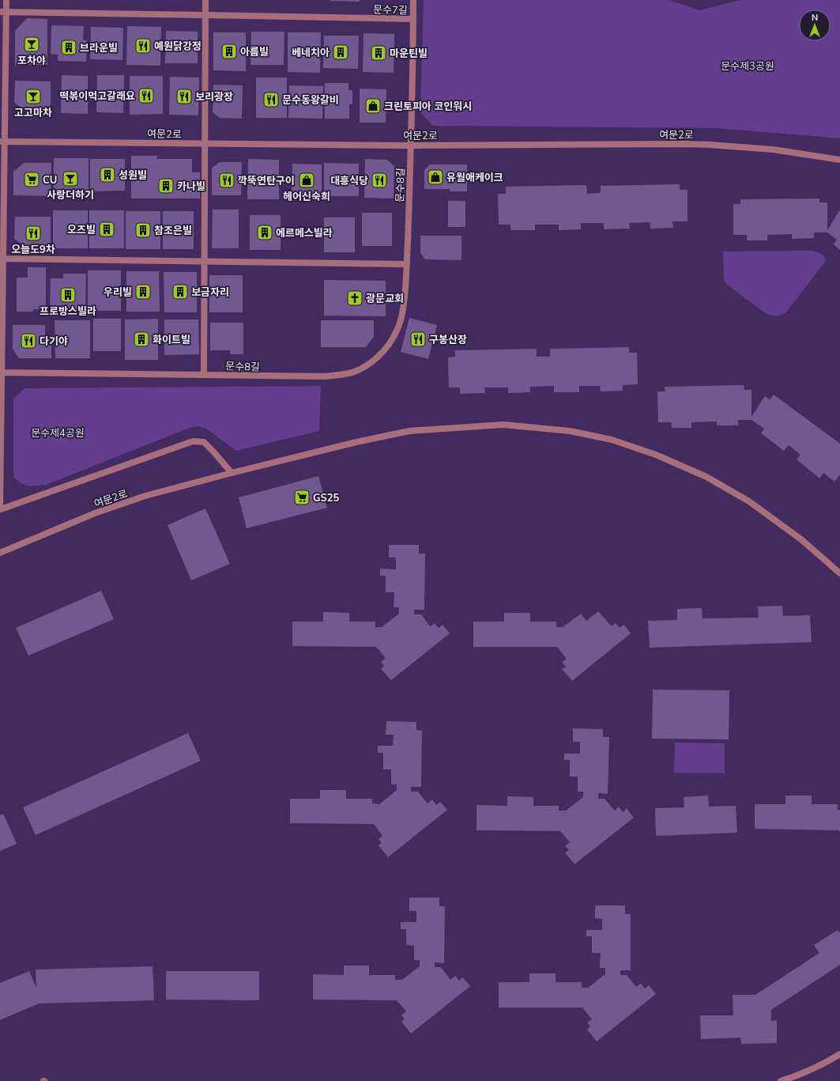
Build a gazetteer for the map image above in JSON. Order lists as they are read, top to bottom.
{
  "streets": {
    "street": ["문수7길", "여문2로", "문수8길"]
  },
  "crossings": [
    ["문수7길", "여문2로"],
    ["문수7길", "문수8길"],
    ["여문2로", "문수8길"]
  ],
  "parks": ["문수제3공원", "문수제4공원"],
  "places": {
    "bar": ["포차야", "고고마차", "사랑더하기"],
    "restaurant": [
      "예원닭강정",
      "떡볶이먹고갈래요",
      "보리광장",
      "문수동왕갈비",
      "깍뚝연탄구이",
      "대흥식당",
      "오늘도9차",
      "구봉산장",
      "다기야"
    ],
    "building": [
      "브라운빌",
      "아름빌",
      "베네치아",
      "마운틴빌",
      "성원빌",
      "카나빌",
      "오즈빌",
      "참조은빌",
      "에르메스빌라",
      "우리빌",
      "보금자리",
      "프로방스빌라",
      "화이트빌"
    ],
    "shop": ["크린토피아 코인워시", "유월애케이크", "헤어신숙희"],
    "supermarket": ["CU", "GS25"],
    "church": ["광문교회"]
  },
  "north": "top"
}
